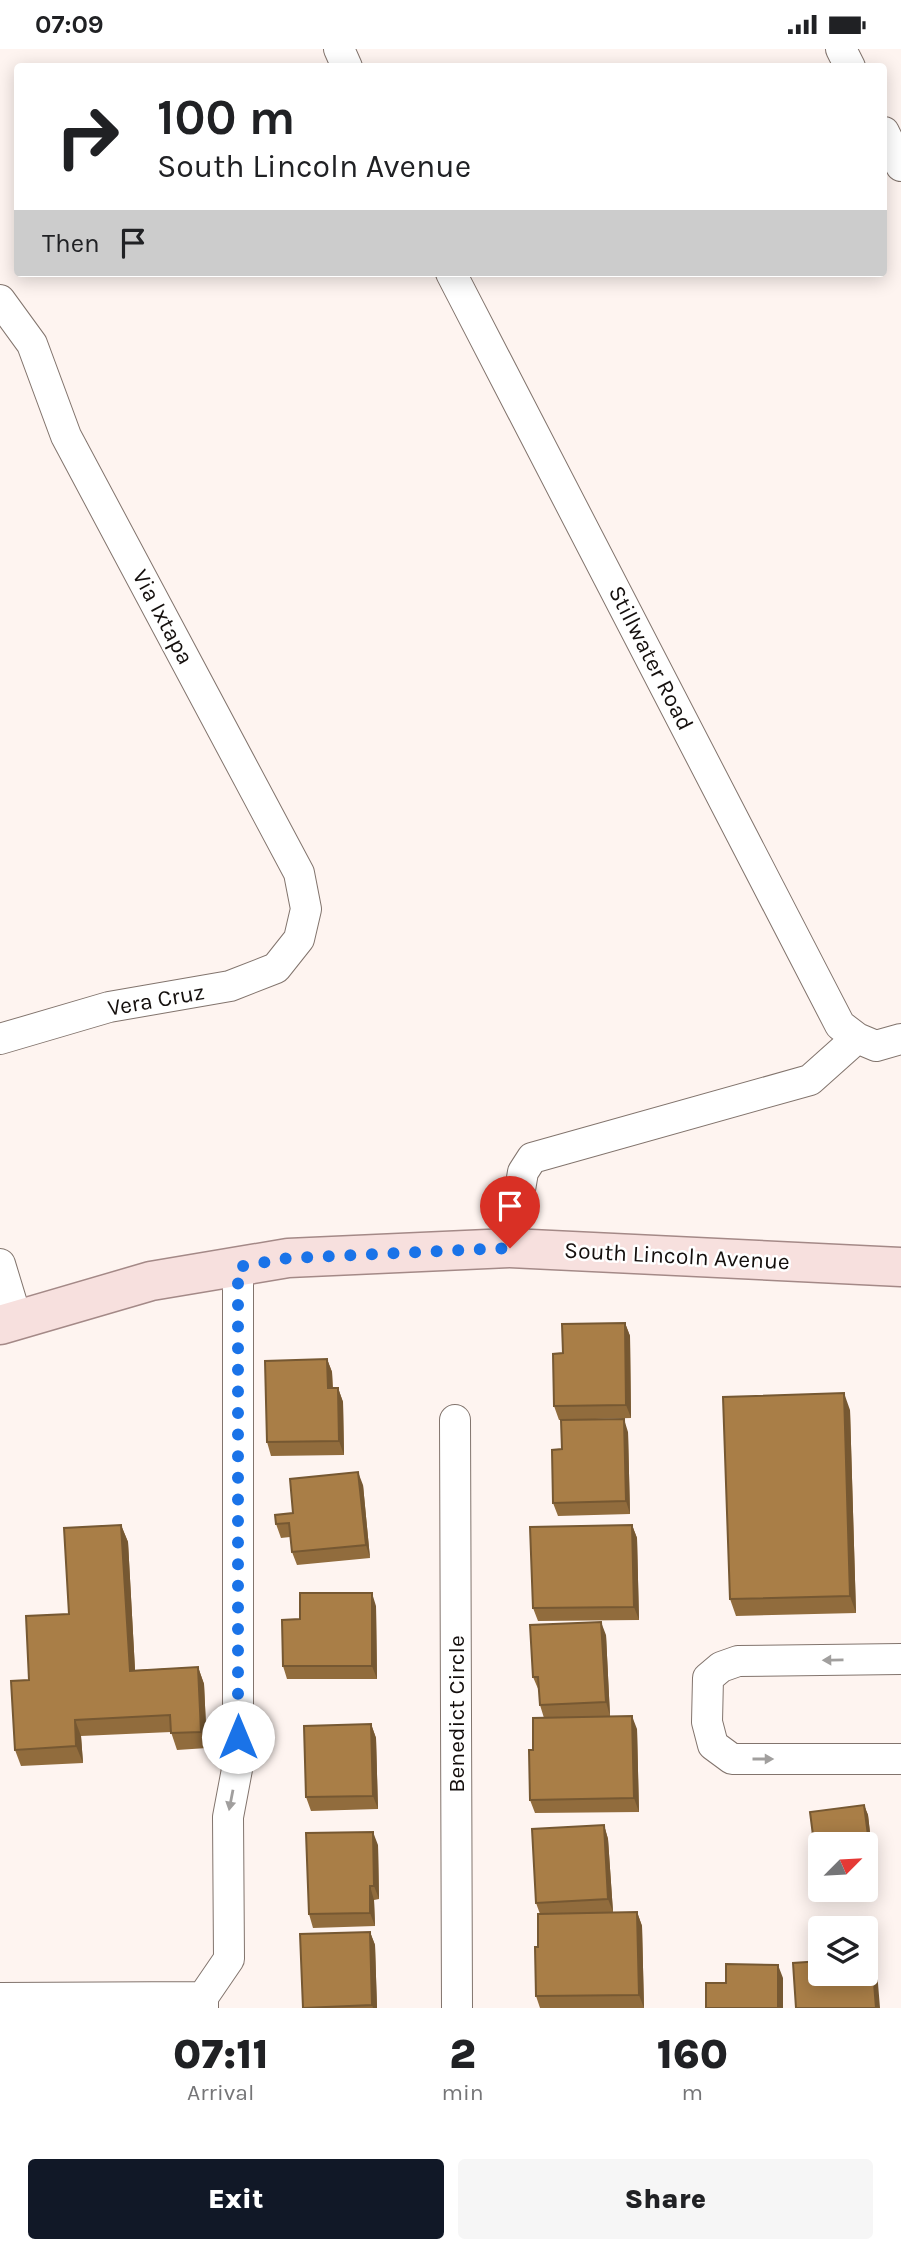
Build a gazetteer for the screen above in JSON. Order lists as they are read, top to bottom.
{
  "streets": {
    "main road": ["South Lincoln Avenue"],
    "street": [
      "Via Ixtapa",
      "Stillwater Road",
      "Vera Cruz",
      "Benedict Circle"
    ]
  },
  "crossings": [
    ["Via Ixtapa", "Vera Cruz"]
  ],
  "north": "top right",
  "page": {
    "status": "07:09",
    "turn": ["100 m", "South Lincoln Avenue"],
    "then": "Then",
    "eta": [
      "07:11",
      "Arrival",
      "2",
      "min",
      "160",
      "m"
    ],
    "buttons": ["Exit", "Share"]
  }
}
